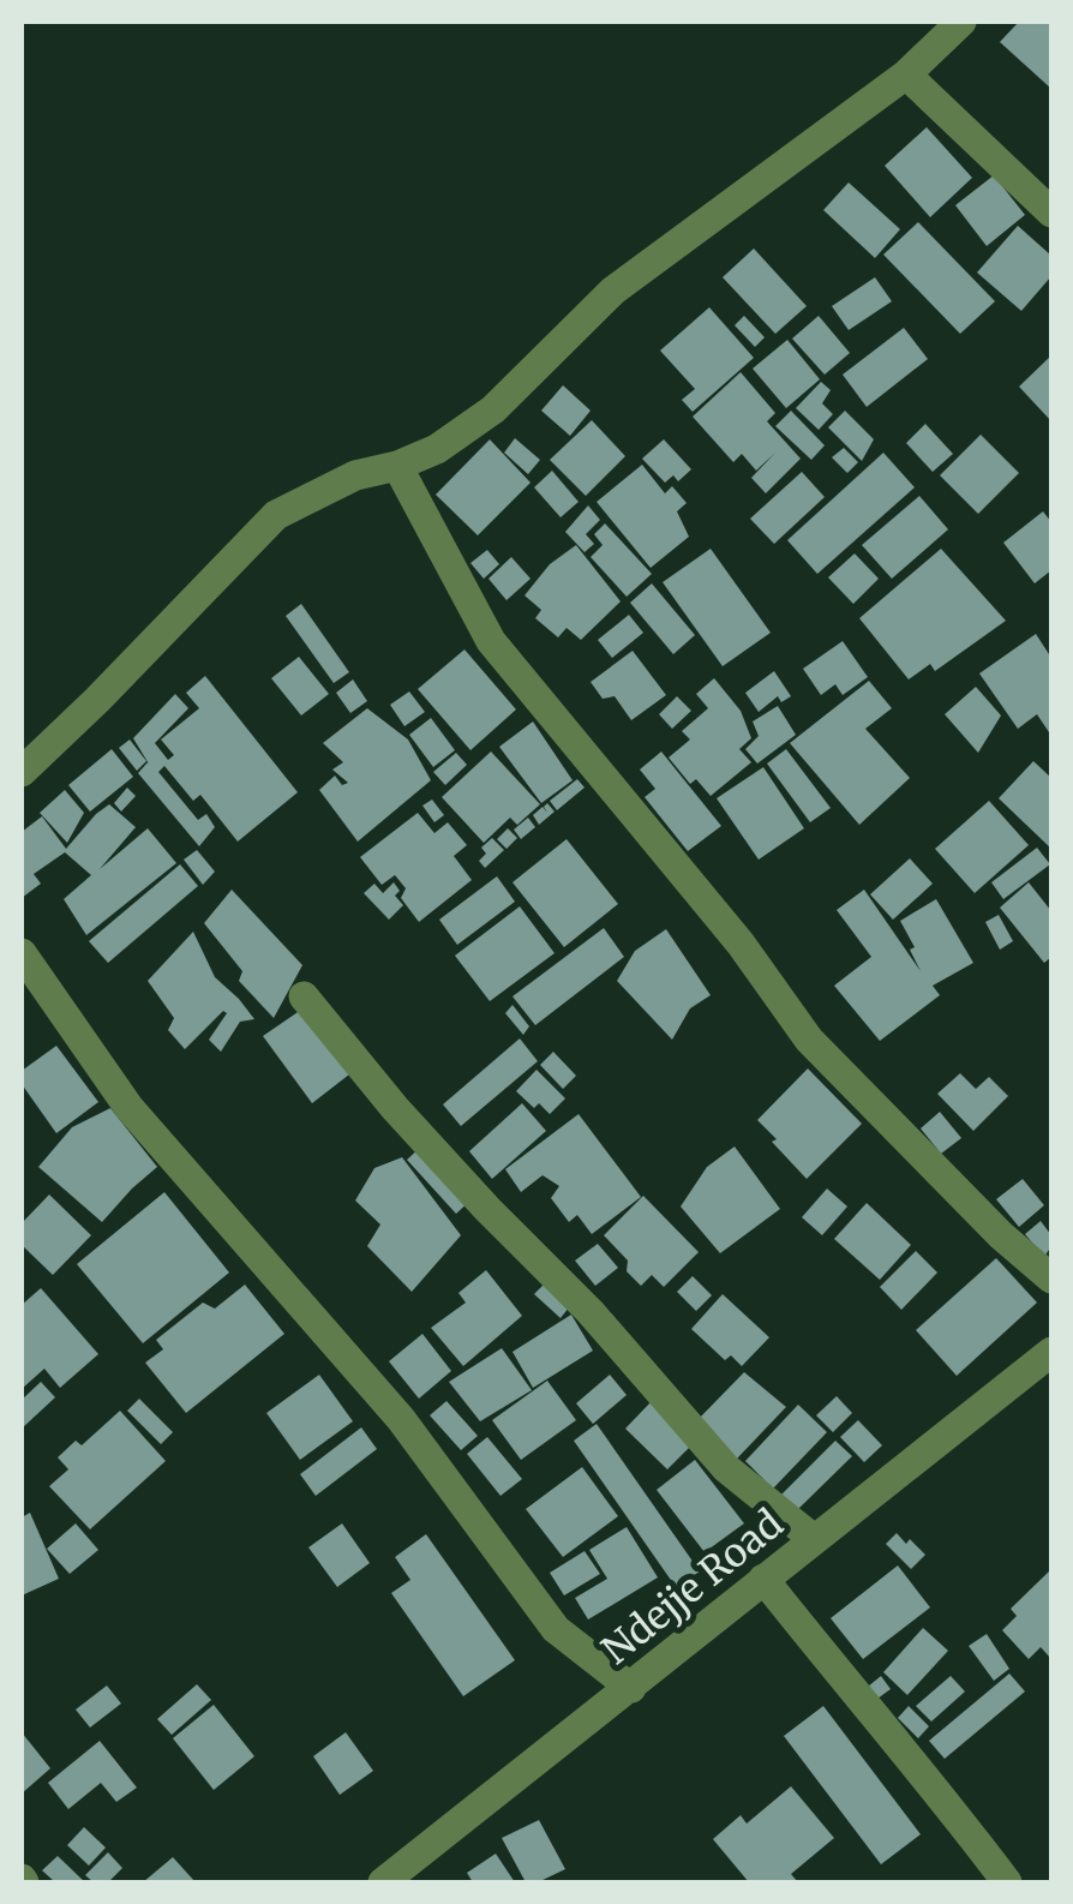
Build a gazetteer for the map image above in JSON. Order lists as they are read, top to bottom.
{
  "streets": {
    "street": ["Ndejje Road"]
  }
}
